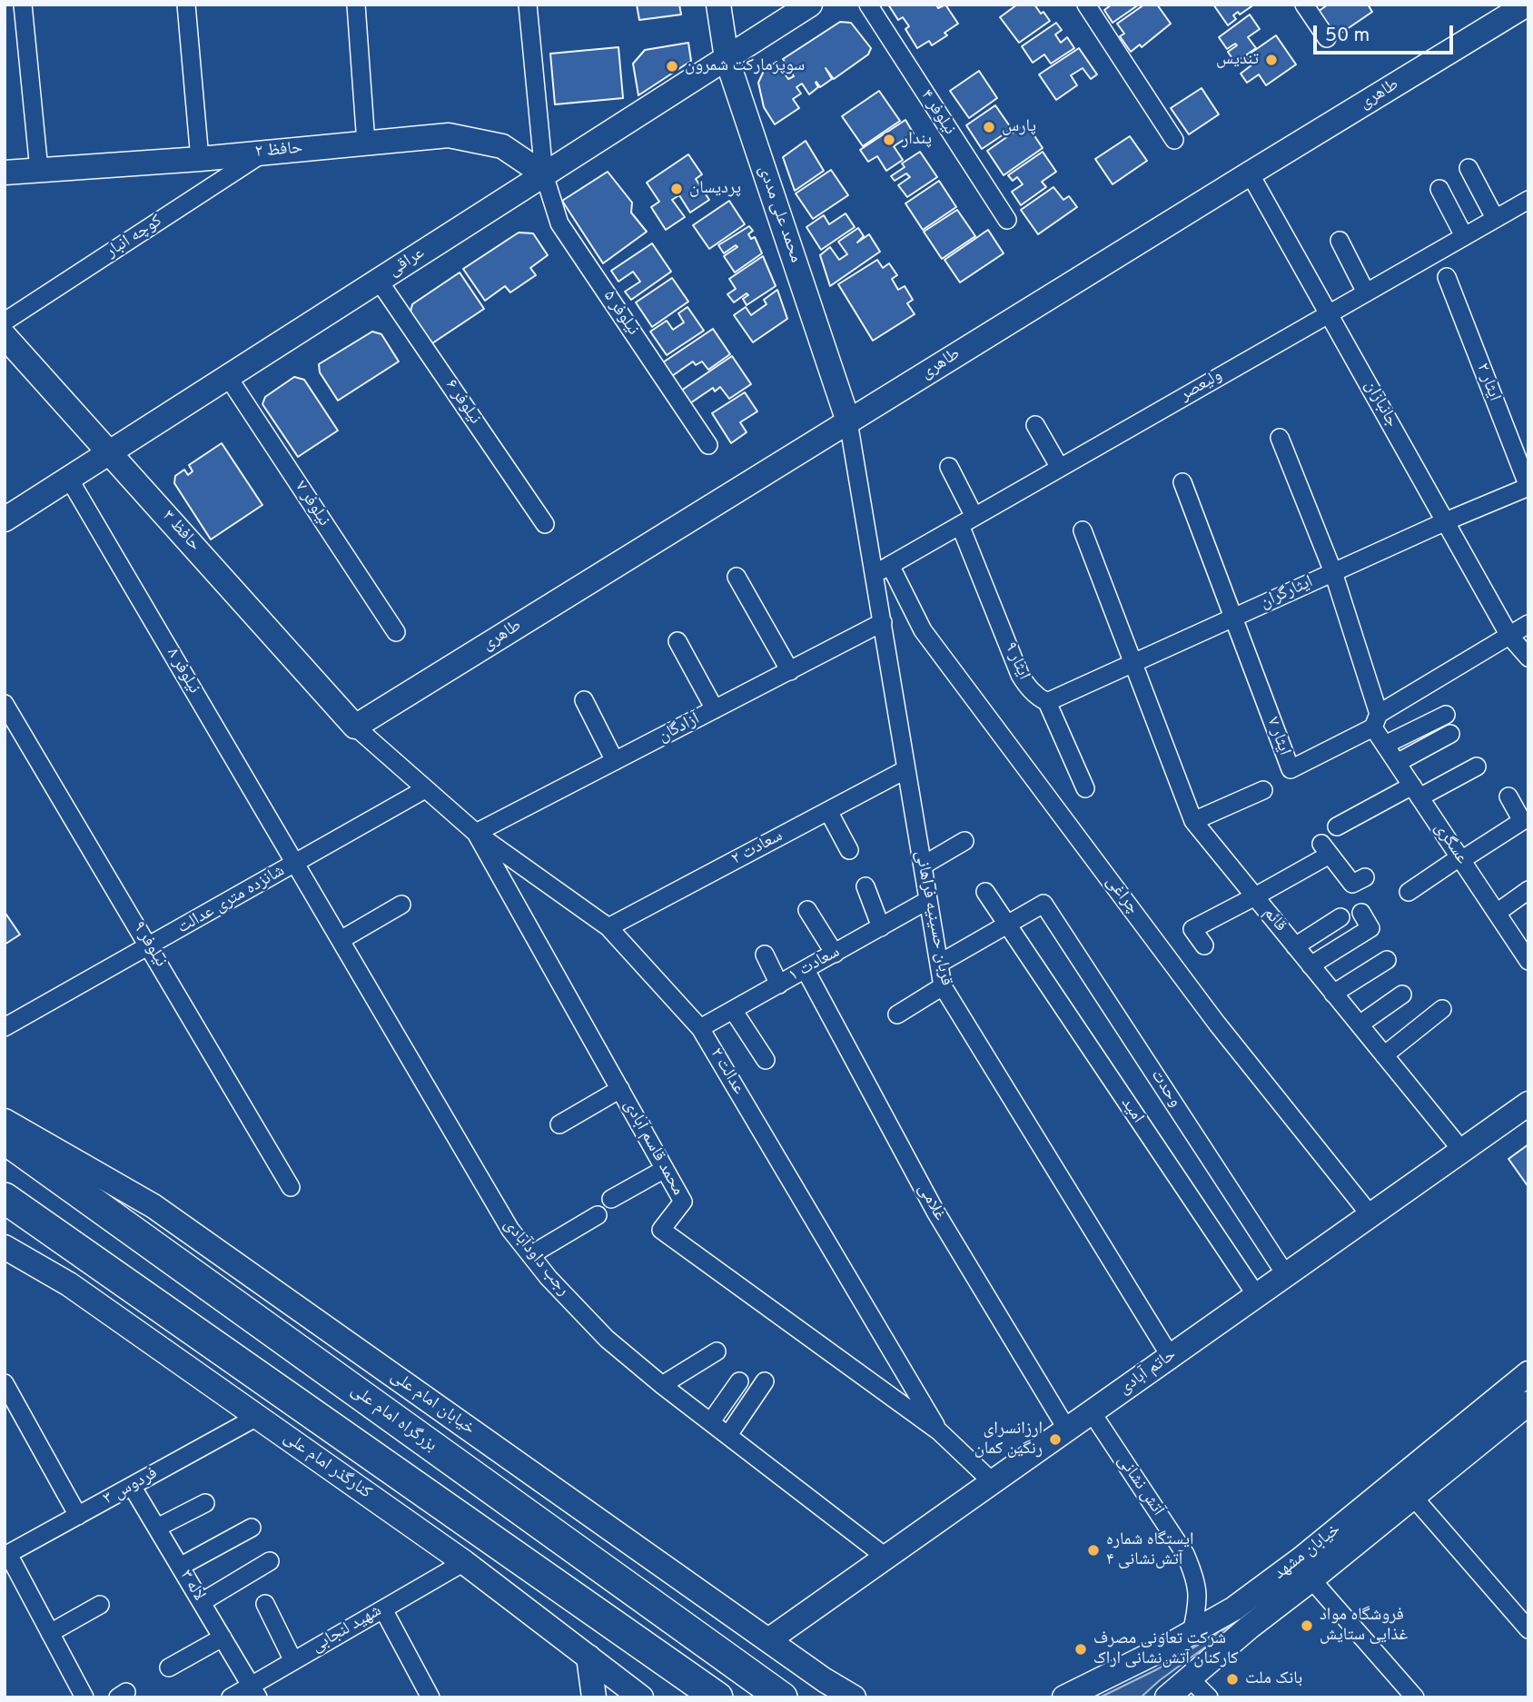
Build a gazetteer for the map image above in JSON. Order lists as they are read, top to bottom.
{
  "streets": {
    "highway": ["بزرگراه امام علی"],
    "street": [
      "طاهری",
      "نیلوفر ۴",
      "حافظ ۲",
      "محمد علی مددی",
      "کوچه انبار",
      "عراقی",
      "نیلوفر ۵",
      "ایثار ۲",
      "ولیعصر",
      "نیلوفر ۶",
      "جانبازان",
      "نیلوفر ۷",
      "حافظ ۳",
      "ایثارگران",
      "ایثار ۹",
      "نیلوفر ۸",
      "آزادگان",
      "ایثار ۷",
      "عسگری",
      "سعادت ۲",
      "چراغی",
      "شانزده متری عدالت",
      "قربان حسینیه فراهانی",
      "قائم",
      "نیلوفر ۹",
      "سعادت ۱",
      "عدالت ۲",
      "وحدت",
      "امید",
      "محمد قاسم آبادی",
      "غلامی",
      "رجب داودآبادی",
      "حاتم آبادی",
      "خیابان امام علی",
      "کنارگذر امام علی",
      "آتش نشانی",
      "فردوس ۳",
      "خیابان مشهد",
      "لاله ۳",
      "شهید لنجابی"
    ]
  },
  "crossings": [
    ["طاهری", "محمد علی مددی"],
    ["طاهری", "جانبازان"],
    ["طاهری", "حافظ ۳"],
    ["طاهری", "قربان حسینیه فراهانی"],
    ["طاهری", "عدالت ۲"],
    ["حافظ ۲", "کوچه انبار"],
    ["حافظ ۲", "عراقی"],
    ["حافظ ۲", "نیلوفر ۵"],
    ["محمد علی مددی", "عراقی"],
    ["محمد علی مددی", "قربان حسینیه فراهانی"],
    ["عراقی", "نیلوفر ۵"],
    ["عراقی", "نیلوفر ۶"],
    ["عراقی", "نیلوفر ۷"],
    ["عراقی", "حافظ ۳"],
    ["عراقی", "نیلوفر ۸"],
    ["ایثار ۲", "ایثارگران"],
    ["ولیعصر", "جانبازان"],
    ["ولیعصر", "ایثار ۹"],
    ["ولیعصر", "چراغی"],
    ["ولیعصر", "قربان حسینیه فراهانی"],
    ["جانبازان", "ایثارگران"],
    ["حافظ ۳", "عدالت ۲"],
    ["ایثارگران", "ایثار ۹"],
    ["ایثارگران", "ایثار ۷"],
    ["ایثارگران", "عسگری"],
    ["ایثارگران", "قائم"],
    ["نیلوفر ۸", "شانزده متری عدالت"],
    ["نیلوفر ۸", "رجب داودآبادی"],
    ["آزادگان", "قربان حسینیه فراهانی"],
    ["آزادگان", "عدالت ۲"],
    ["آزادگان", "محمد قاسم آبادی"],
    ["ایثار ۷", "عسگری"],
    ["سعادت ۲", "قربان حسینیه فراهانی"],
    ["سعادت ۲", "عدالت ۲"],
    ["چراغی", "حاتم آبادی"],
    ["شانزده متری عدالت", "نیلوفر ۹"],
    ["شانزده متری عدالت", "عدالت ۲"],
    ["شانزده متری عدالت", "رجب داودآبادی"],
    ["قربان حسینیه فراهانی", "سعادت ۱"],
    ["قربان حسینیه فراهانی", "حاتم آبادی"],
    ["قائم", "حاتم آبادی"],
    ["سعادت ۱", "عدالت ۲"],
    ["سعادت ۱", "غلامی"],
    ["عدالت ۲", "محمد قاسم آبادی"],
    ["وحدت", "امید"],
    ["وحدت", "حاتم آبادی"],
    ["امید", "حاتم آبادی"],
    ["محمد قاسم آبادی", "حاتم آبادی"],
    ["غلامی", "حاتم آبادی"],
    ["رجب داودآبادی", "حاتم آبادی"],
    ["حاتم آبادی", "خیابان امام علی"],
    ["حاتم آبادی", "آتش نشانی"],
    ["کنارگذر امام علی", "فردوس ۳"],
    ["کنارگذر امام علی", "شهید لنجابی"],
    ["آتش نشانی", "خیابان مشهد"],
    ["فردوس ۳", "لاله ۳"],
    ["لاله ۳", "شهید لنجابی"]
  ],
  "places": [
    "تندیس",
    "سوپرمارکت شمرون",
    "پارس",
    "پندار",
    "پردیسان",
    "ارزانسرای رنگین کمان",
    "ایستگاه شماره ۴ آتش‌نشانی",
    "فروشگاه مواد غذایی ستایش",
    "شرکت تعاونی مصرف کارکنان آتش‌نشانی اراک",
    "بانک ملت"
  ],
  "scale_bar": "50 m"
}
